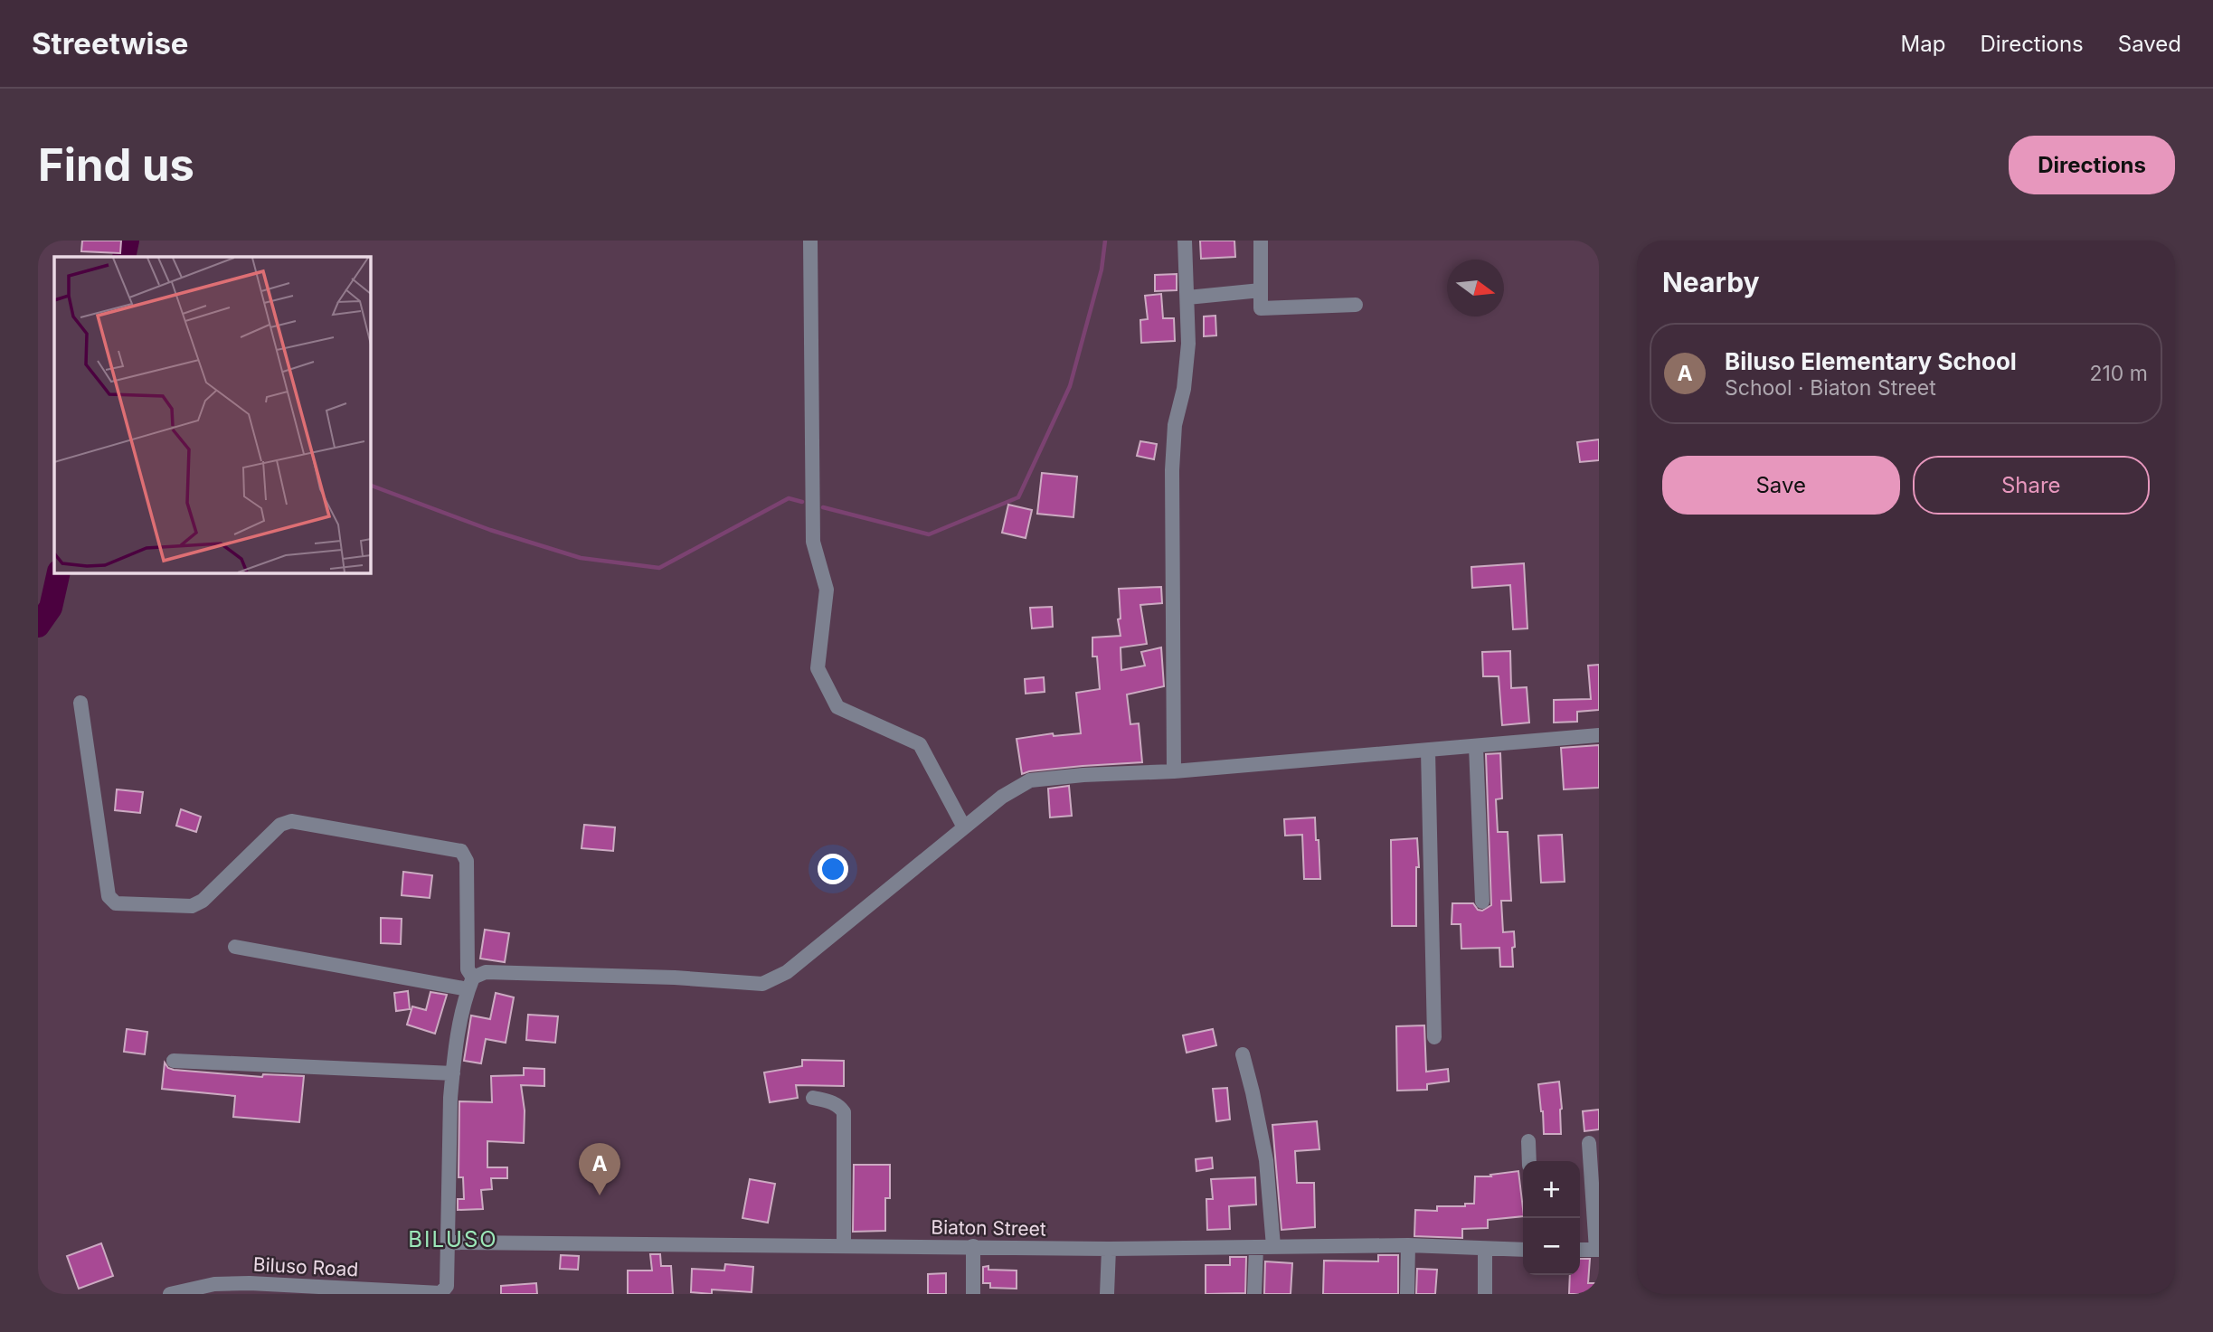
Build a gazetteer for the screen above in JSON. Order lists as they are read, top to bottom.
{
  "streets": {
    "street": ["Biaton Street", "Biluso Road"]
  },
  "districts": ["BILUSO"],
  "north": "right",
  "page": {
    "header": "Streetwise",
    "nav": ["Map", "Directions", "Saved"],
    "buttons": [
      "Directions",
      ["Save", "Share"]
    ],
    "title": "Find us",
    "heading": "Nearby",
    "list": [
      {
        "mark": "A",
        "name": "Biluso Elementary School",
        "note": "School · Biaton Street",
        "value": "210 m"
      }
    ],
    "pins": "A",
    "map_buttons": ["+", "−"]
  }
}
